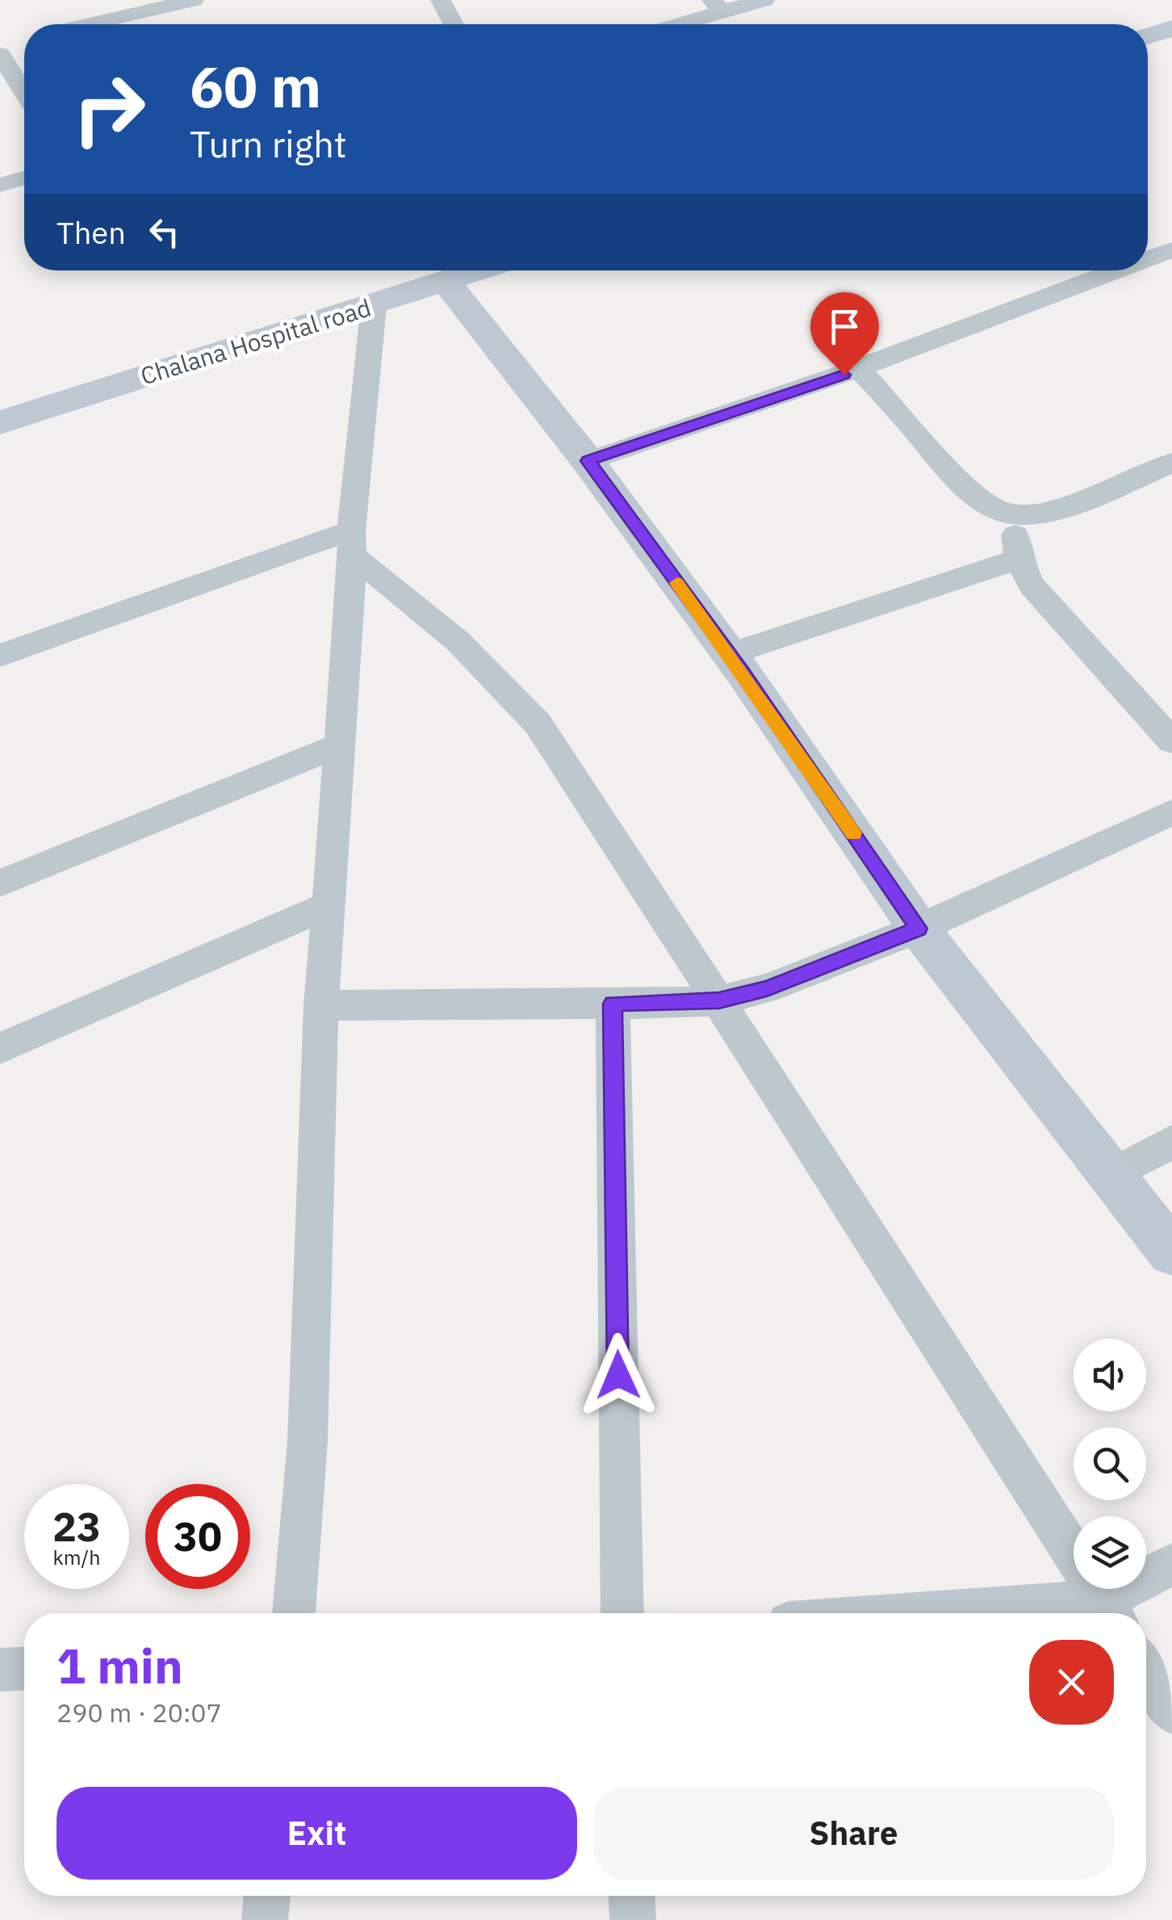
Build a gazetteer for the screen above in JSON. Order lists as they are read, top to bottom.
{
  "streets": {
    "street": ["Chalana Hospital road"]
  },
  "page": {
    "turn": ["60 m", "Turn right"],
    "then": "Then",
    "speed": "23 km/h",
    "limit": "30",
    "heading": ["1 min", "290 m · 20:07"],
    "buttons": ["Exit", "Share"]
  }
}
